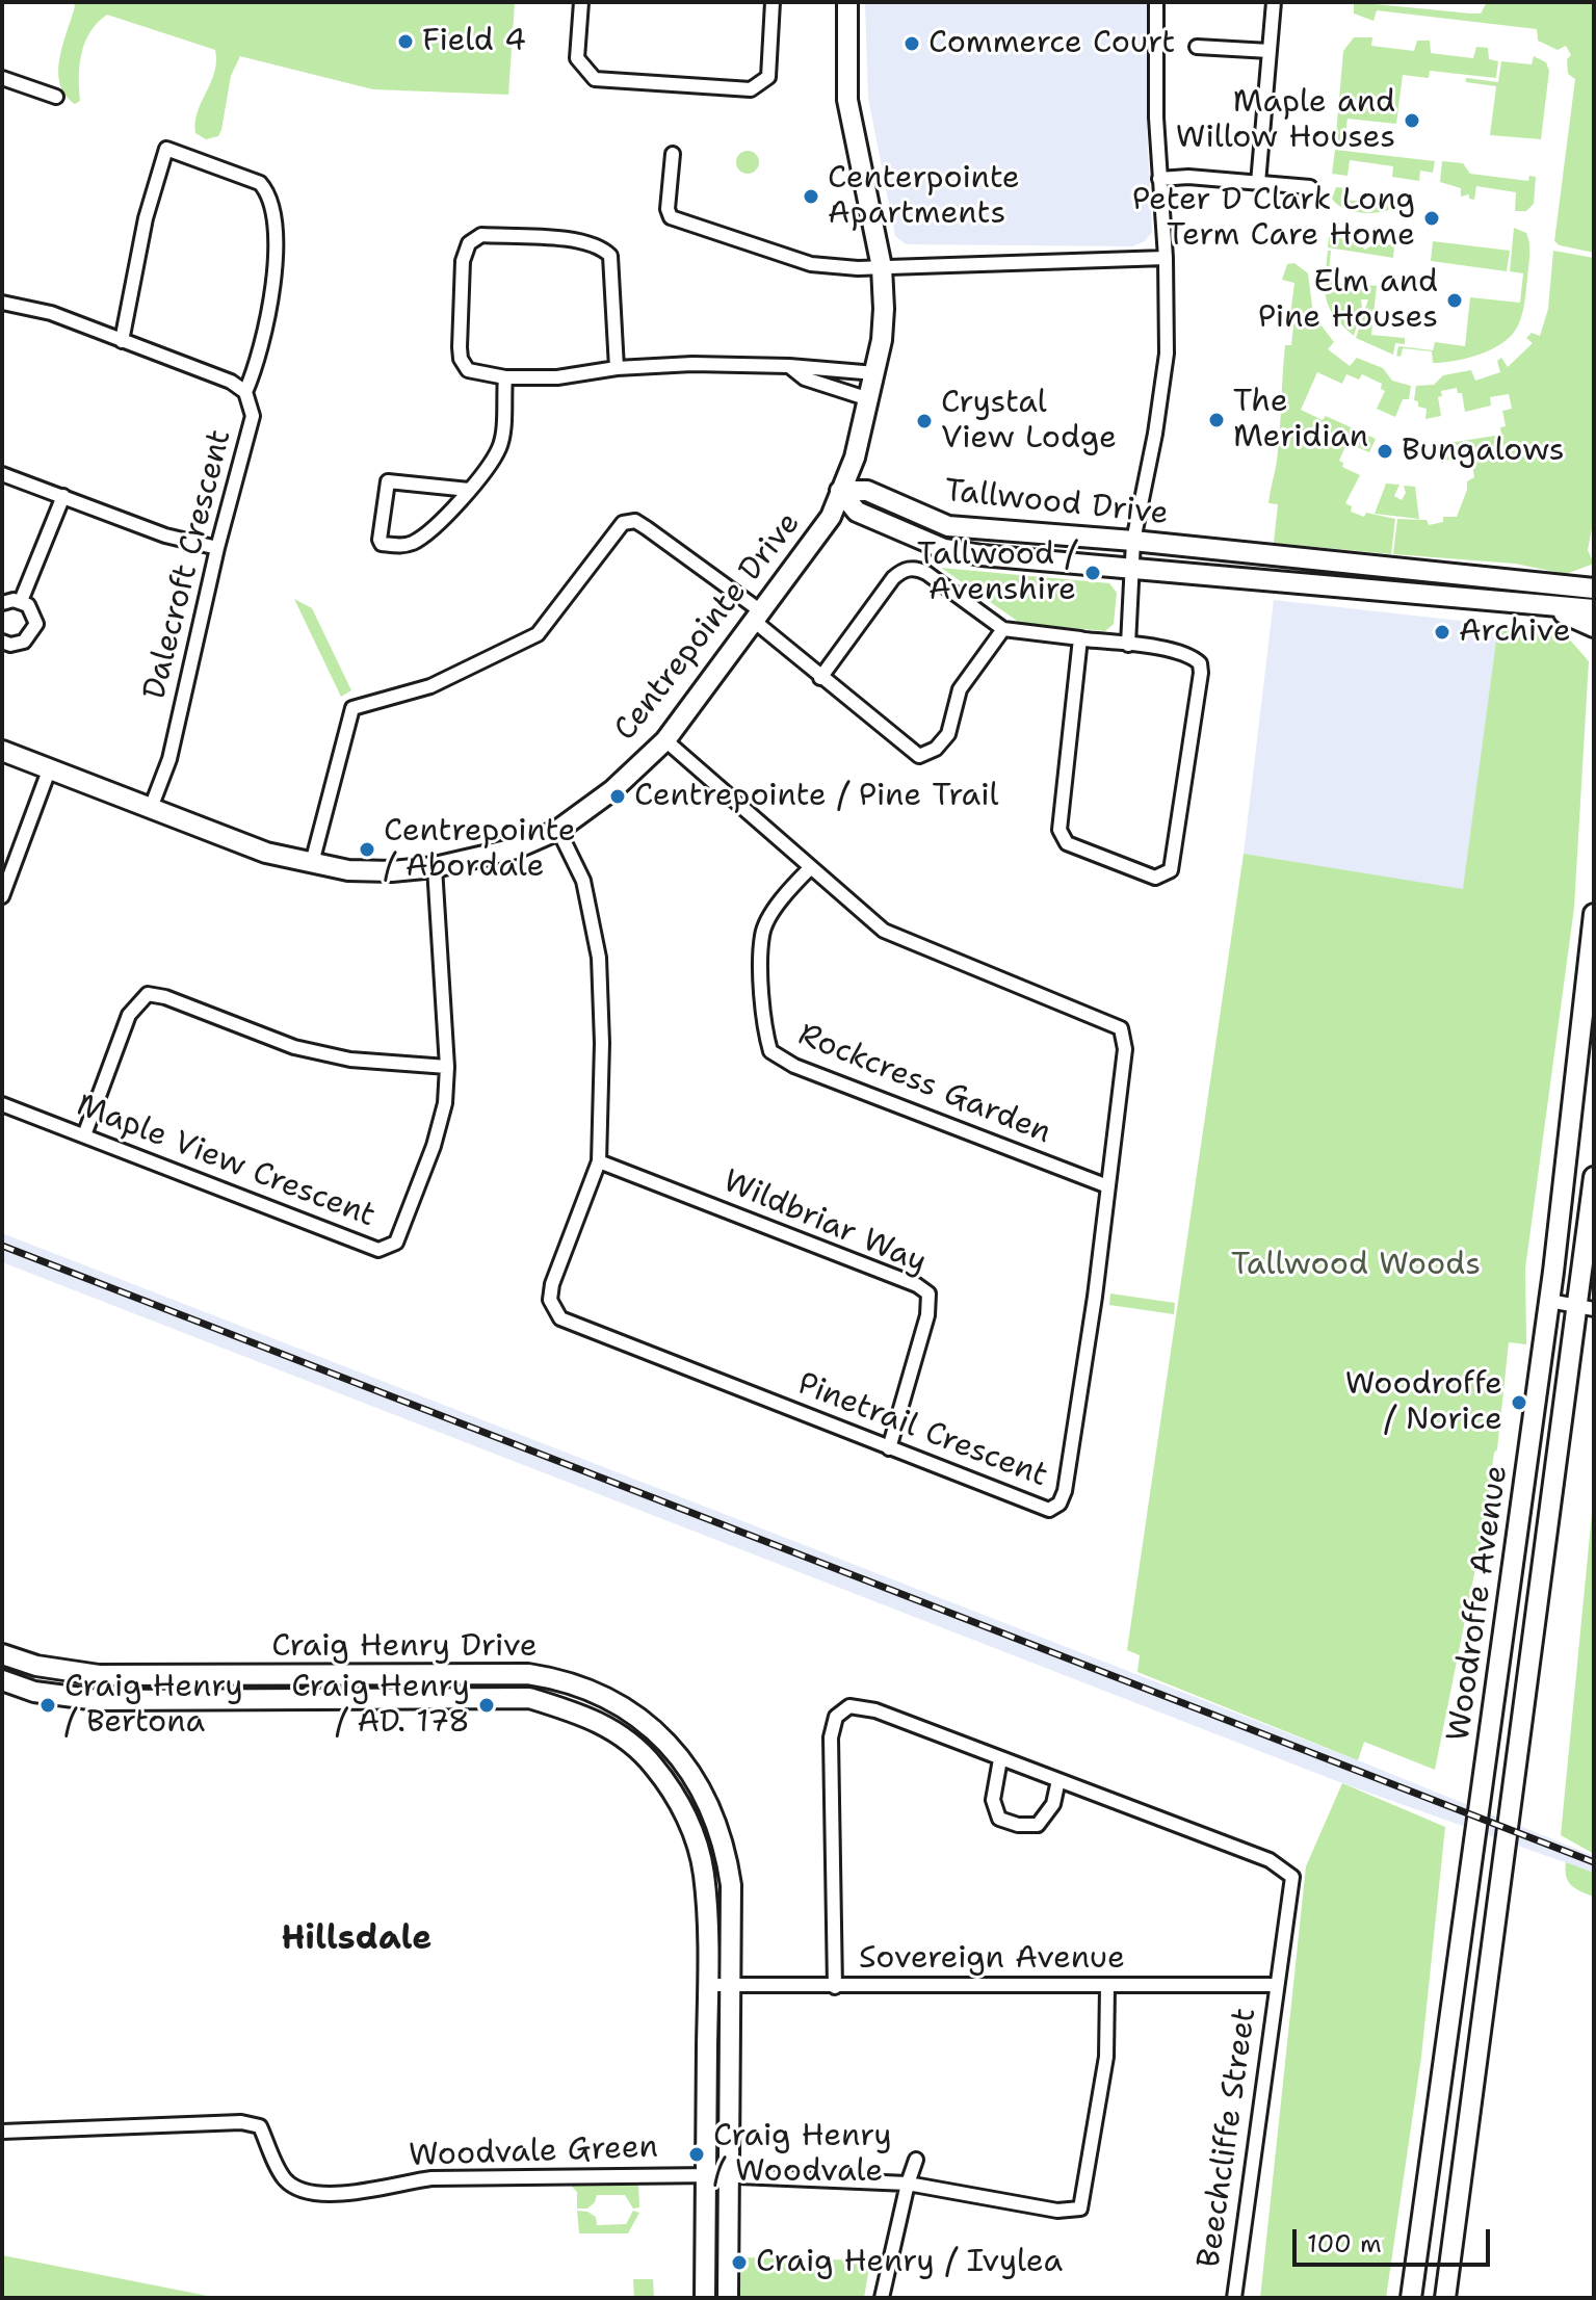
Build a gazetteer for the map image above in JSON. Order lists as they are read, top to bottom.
{
  "streets": {
    "street": [
      "Tallwood Drive",
      "Dalecroft Crescent",
      "Centrepointe Drive",
      "Rockcress Garden",
      "Maple View Crescent",
      "Wildbriar Way",
      "Pinetrail Crescent",
      "Woodroffe Avenue",
      "Craig Henry Drive",
      "Sovereign Avenue",
      "Beechcliffe Street",
      "Woodvale Green"
    ]
  },
  "crossings": [
    ["Tallwood Drive", "Centrepointe Drive"],
    ["Dalecroft Crescent", "Centrepointe Drive"],
    ["Centrepointe Drive", "Maple View Crescent"],
    ["Centrepointe Drive", "Pinetrail Crescent"],
    ["Rockcress Garden", "Pinetrail Crescent"],
    ["Wildbriar Way", "Pinetrail Crescent"],
    ["Craig Henry Drive", "Sovereign Avenue"],
    ["Craig Henry Drive", "Woodvale Green"],
    ["Sovereign Avenue", "Beechcliffe Street"]
  ],
  "districts": ["Hillsdale"],
  "parks": ["Tallwood Woods"],
  "places": [
    "Field 4",
    "Commerce Court",
    "Maple and Willow Houses",
    "Centerpointe Apartments",
    "Peter D Clark Long Term Care Home",
    "Elm and Pine Houses",
    "The Meridian",
    "Crystal View Lodge",
    "Bungalows",
    "Tallwood / Avenshire",
    "Archive",
    "Centrepointe / Pine Trail",
    "Centrepointe / Abordale",
    "Woodroffe / Norice",
    "Craig Henry / Bertona",
    "Craig Henry / AD. 178",
    "Craig Henry / Woodvale",
    "Craig Henry / Ivylea"
  ],
  "scale_bar": "100 m"
}
